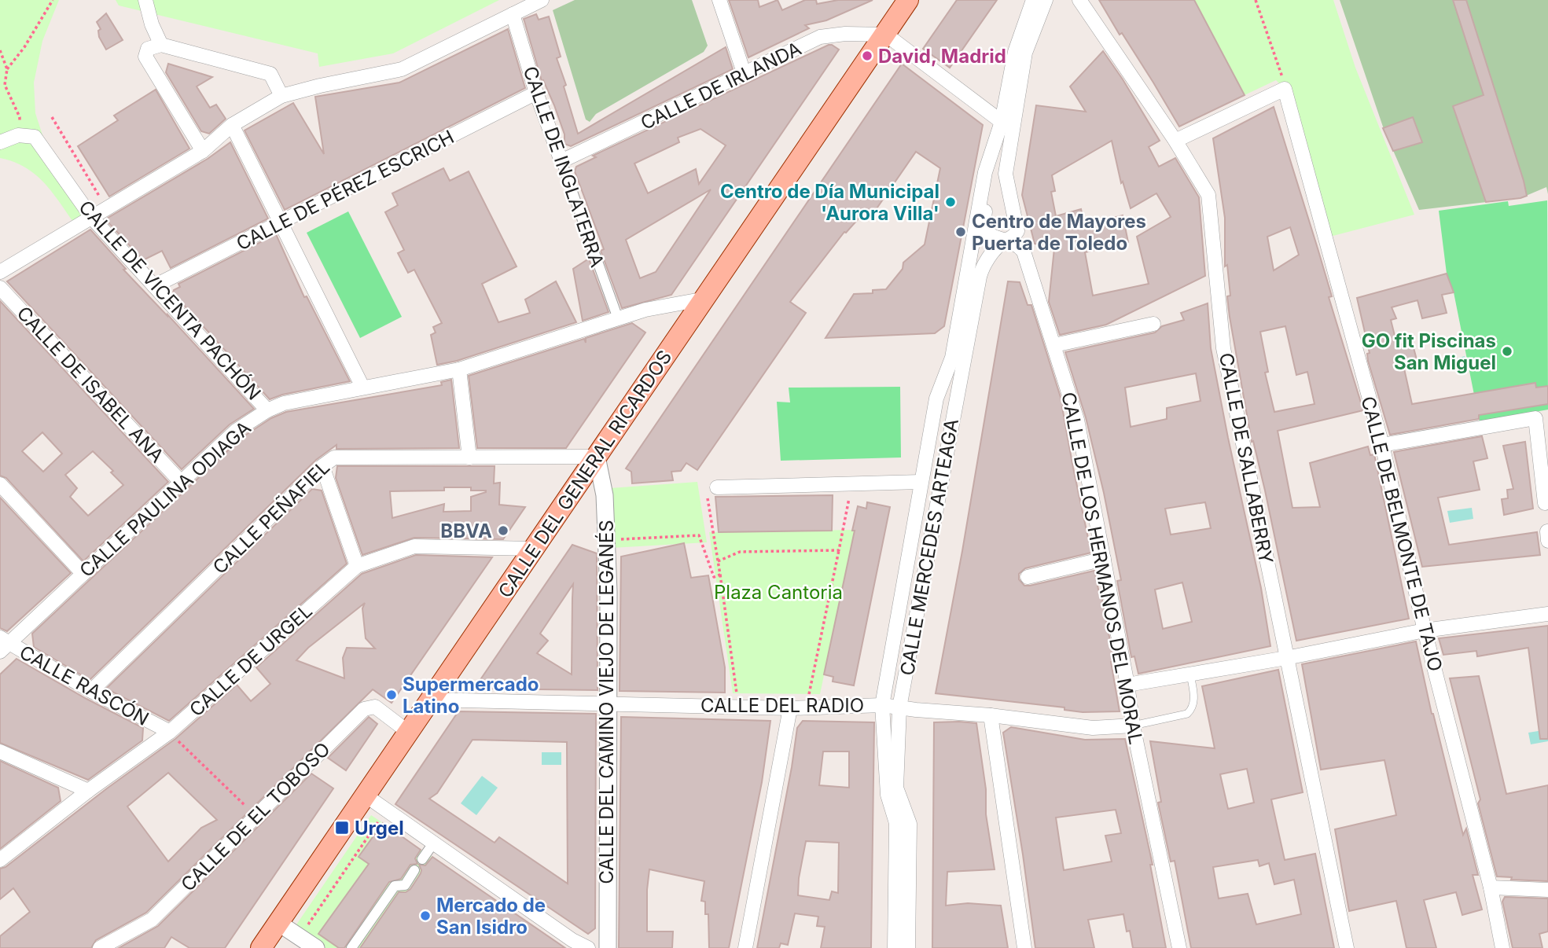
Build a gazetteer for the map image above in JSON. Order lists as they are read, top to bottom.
{
  "streets": {
    "main road": ["CALLE DEL GENERAL RICARDOS"],
    "street": [
      "CALLE DE IRLANDA",
      "CALLE DE INGLATERRA",
      "CALLE DE PÉREZ ESCRICH",
      "CALLE DE VICENTA PACHÓN",
      "CALLE DE ISABEL ANA",
      "CALLE DE SALLABERRY",
      "CALLE PAULINA ODIAGA",
      "CALLE PEÑAFIEL",
      "CALLE DE BELMONTE DE TAJO",
      "CALLE MERCEDES ARTEAGA",
      "CALLE DE LOS HERMANOS DEL MORAL",
      "CALLE DE URGEL",
      "CALLE RASCÓN",
      "CALLE DEL CAMINO VIEJO DE LEGANÉS",
      "CALLE DEL RADIO",
      "CALLE DE EL TOBOSO"
    ]
  },
  "crossings": [
    ["CALLE DE IRLANDA", "CALLE DE INGLATERRA"],
    ["CALLE DE IRLANDA", "CALLE DEL GENERAL RICARDOS"],
    ["CALLE DE INGLATERRA", "CALLE DE PÉREZ ESCRICH"],
    ["CALLE DE INGLATERRA", "CALLE PAULINA ODIAGA"],
    ["CALLE DE PÉREZ ESCRICH", "CALLE DE VICENTA PACHÓN"],
    ["CALLE DE VICENTA PACHÓN", "CALLE PAULINA ODIAGA"],
    ["CALLE DE ISABEL ANA", "CALLE PAULINA ODIAGA"],
    ["CALLE DE SALLABERRY", "CALLE DE BELMONTE DE TAJO"],
    ["CALLE DEL GENERAL RICARDOS", "CALLE PAULINA ODIAGA"],
    ["CALLE DEL GENERAL RICARDOS", "CALLE PEÑAFIEL"],
    ["CALLE DEL GENERAL RICARDOS", "CALLE DE URGEL"],
    ["CALLE DEL GENERAL RICARDOS", "CALLE DEL CAMINO VIEJO DE LEGANÉS"],
    ["CALLE DEL GENERAL RICARDOS", "CALLE DEL RADIO"],
    ["CALLE DEL GENERAL RICARDOS", "CALLE DE EL TOBOSO"],
    ["CALLE PAULINA ODIAGA", "CALLE RASCÓN"],
    ["CALLE PEÑAFIEL", "CALLE RASCÓN"],
    ["CALLE PEÑAFIEL", "CALLE DEL CAMINO VIEJO DE LEGANÉS"],
    ["CALLE MERCEDES ARTEAGA", "CALLE DE LOS HERMANOS DEL MORAL"],
    ["CALLE MERCEDES ARTEAGA", "CALLE DEL RADIO"],
    ["CALLE DE LOS HERMANOS DEL MORAL", "CALLE DEL RADIO"],
    ["CALLE DE URGEL", "CALLE RASCÓN"],
    ["CALLE DEL CAMINO VIEJO DE LEGANÉS", "CALLE DEL RADIO"]
  ],
  "parks": ["Plaza Cantoria"],
  "places": {
    "other": [
      "David, Madrid",
      "Centro de Día Municipal 'Aurora Villa'",
      "Centro de Mayores Puerta de Toledo",
      "GO fit Piscinas San Miguel",
      "BBVA",
      "Supermercado Latino",
      "Mercado de San Isidro"
    ],
    "transit": ["Urgel"]
  }
}
